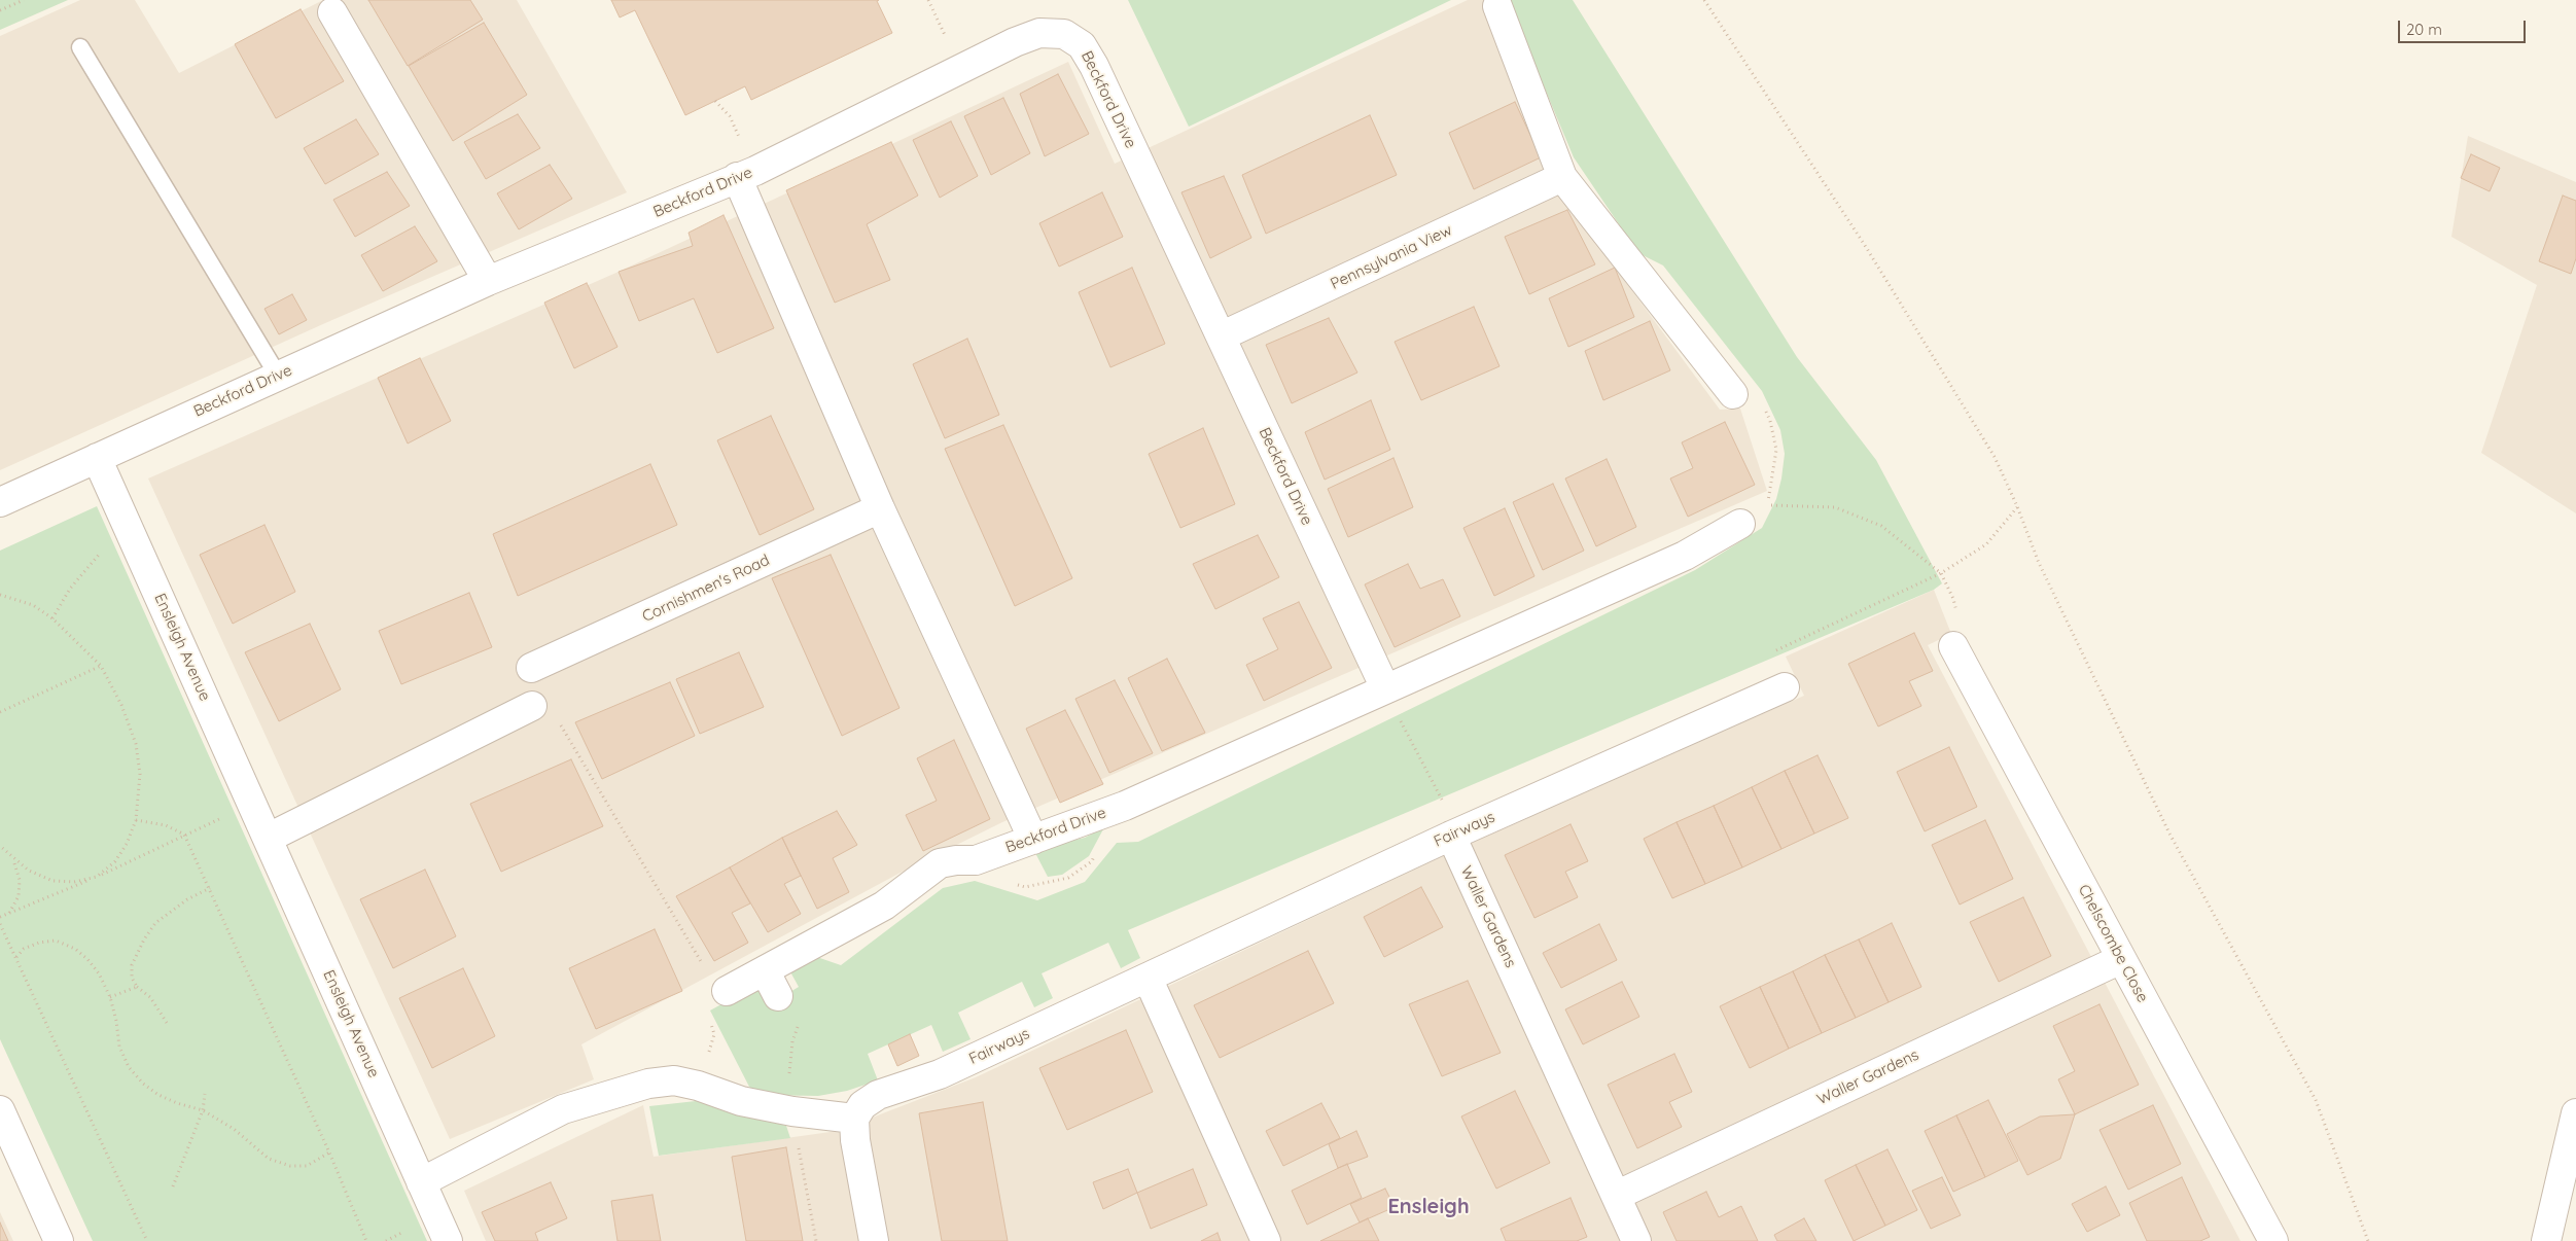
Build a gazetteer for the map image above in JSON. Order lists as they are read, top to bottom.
{
  "streets": {
    "street": [
      "Beckford Drive",
      "Pennsylvania View",
      "Cornishmen's Road",
      "Ensleigh Avenue",
      "Fairways",
      "Waller Gardens",
      "Chelscombe Close"
    ]
  },
  "crossings": [
    ["Beckford Drive", "Pennsylvania View"],
    ["Beckford Drive", "Ensleigh Avenue"],
    ["Fairways", "Waller Gardens"],
    ["Waller Gardens", "Chelscombe Close"]
  ],
  "districts": ["Ensleigh"],
  "scale_bar": "20 m"
}
